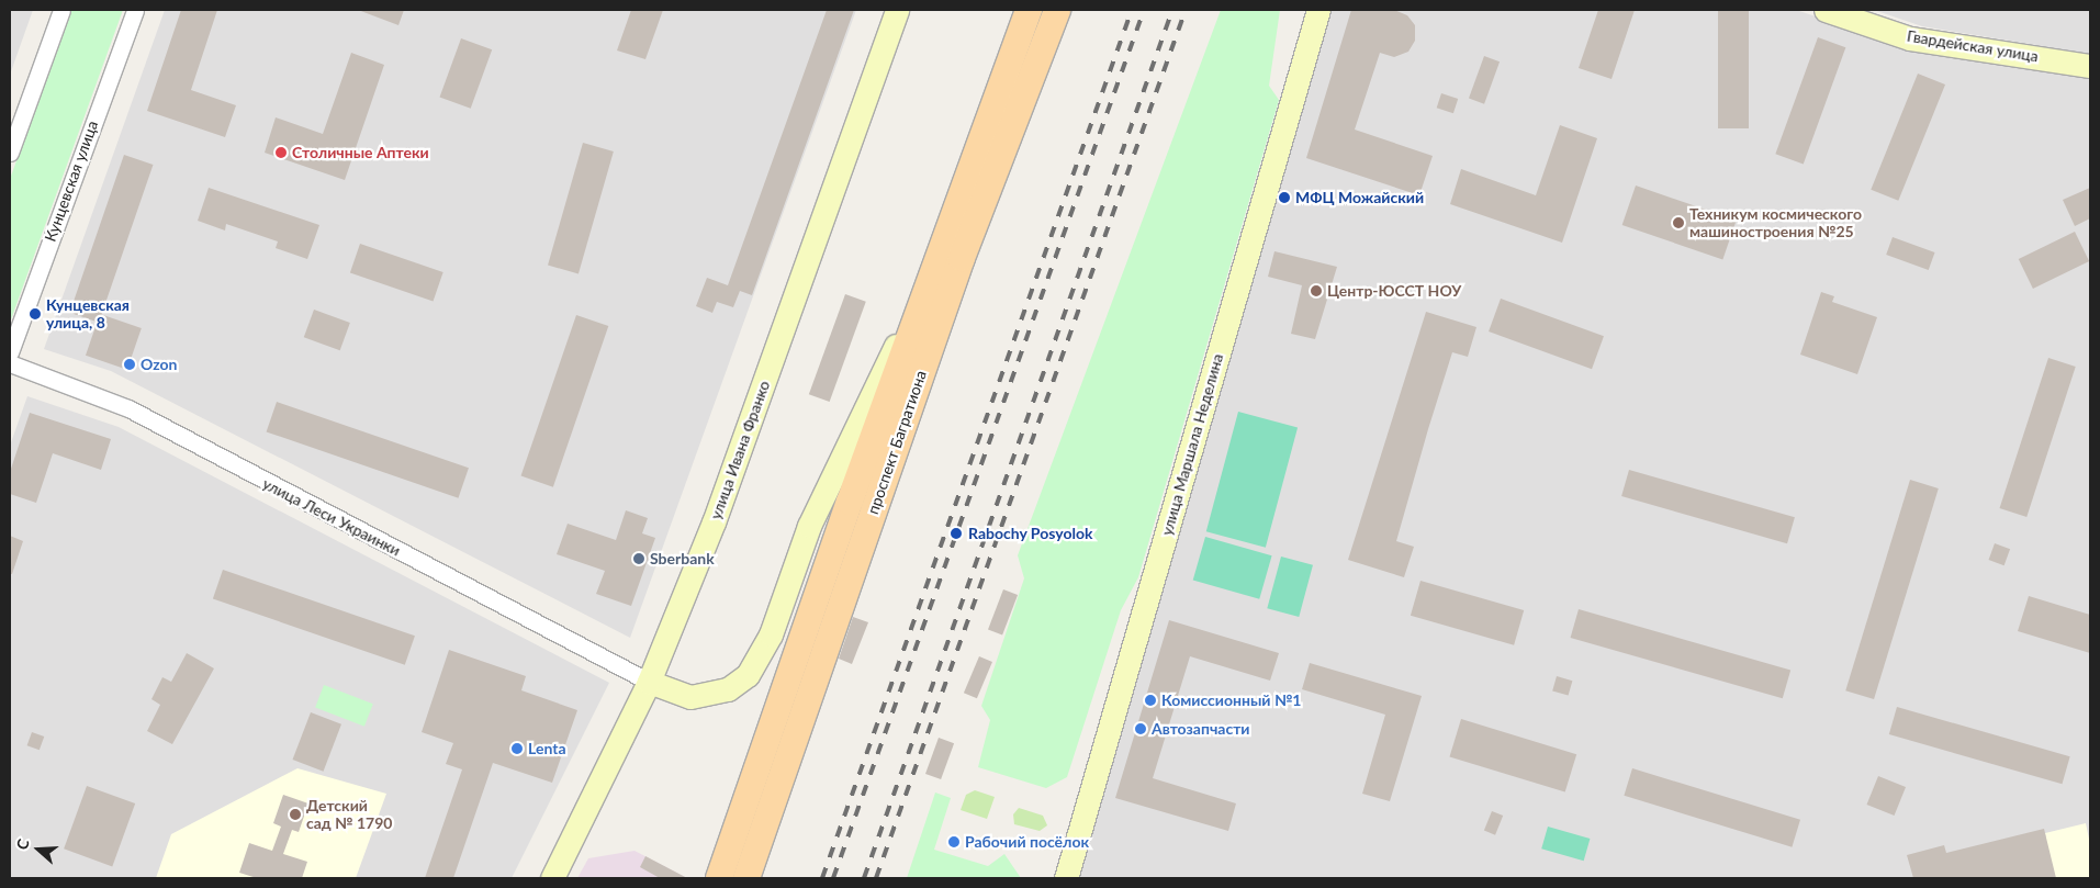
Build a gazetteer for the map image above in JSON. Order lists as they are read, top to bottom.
{
  "streets": {
    "main road": ["проспект Багратиона"],
    "street": [
      "Гвардейская улица",
      "Кунцевская улица",
      "улица Маршала Неделина",
      "улица Ивана Франко",
      "улица Леси Украинки"
    ]
  },
  "crossings": [
    ["улица Ивана Франко", "улица Леси Украинки"]
  ],
  "places": [
    "Столичные Аптеки",
    "МФЦ Можайский",
    "Техникум космического машиностроения №25",
    "Центр-ЮССТ НОУ",
    "Кунцевская улица, 8",
    "Ozon",
    "Rabochy Posyolok",
    "Sberbank",
    "Комиссионный №1",
    "Автозапчасти",
    "Lenta",
    "Детский сад № 1790",
    "Рабочий посёлок"
  ],
  "north": "left"
}
